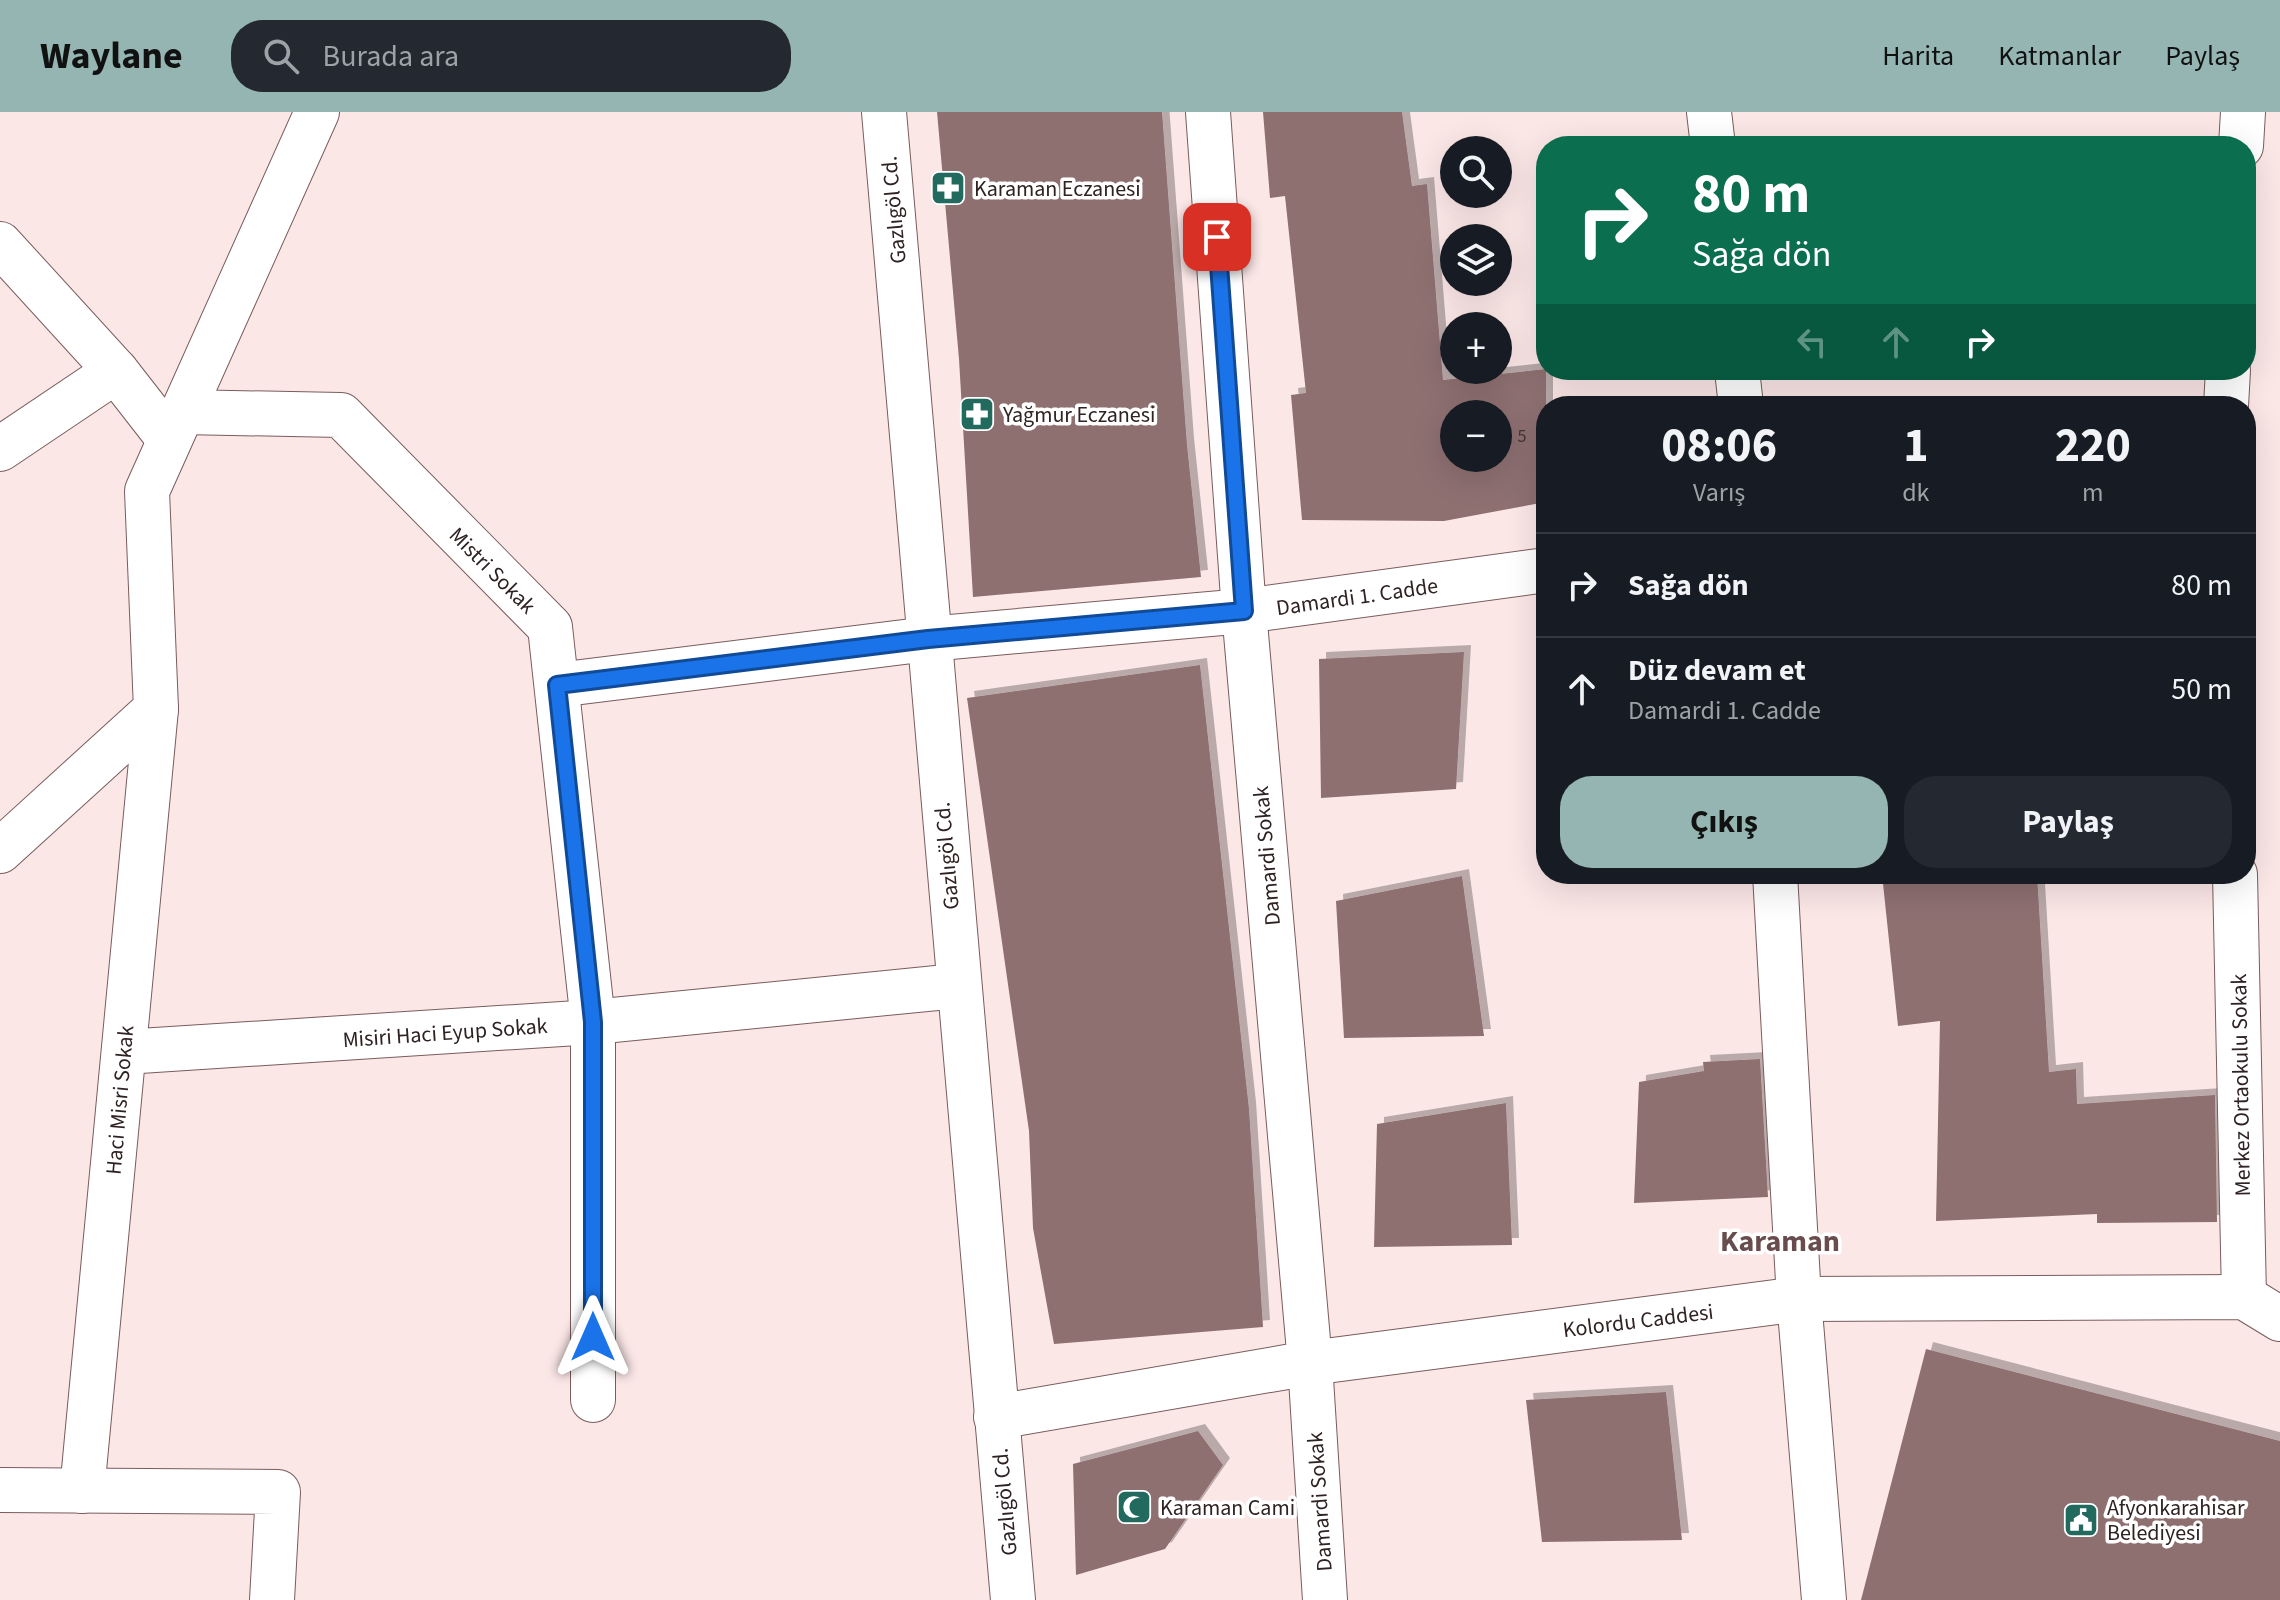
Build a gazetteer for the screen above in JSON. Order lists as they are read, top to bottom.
{
  "streets": {
    "street": [
      "Gazlıgöl Cd.",
      "Mistri Sokak",
      "Damardi 1. Cadde",
      "Damardi Sokak",
      "Misiri Haci Eyup Sokak",
      "Merkez Ortaokulu Sokak",
      "Haci Misri Sokak",
      "Kolordu Caddesi"
    ]
  },
  "crossings": [
    ["Gazlıgöl Cd.", "Damardi 1. Cadde"],
    ["Gazlıgöl Cd.", "Misiri Haci Eyup Sokak"],
    ["Gazlıgöl Cd.", "Kolordu Caddesi"],
    ["Mistri Sokak", "Damardi 1. Cadde"],
    ["Mistri Sokak", "Misiri Haci Eyup Sokak"],
    ["Mistri Sokak", "Haci Misri Sokak"],
    ["Damardi 1. Cadde", "Damardi Sokak"],
    ["Damardi Sokak", "Kolordu Caddesi"],
    ["Misiri Haci Eyup Sokak", "Haci Misri Sokak"],
    ["Merkez Ortaokulu Sokak", "Kolordu Caddesi"]
  ],
  "districts": ["Karaman"],
  "places": {
    "pharmacy": ["Karaman Eczanesi", "Yağmur Eczanesi"],
    "mosque": ["Karaman Cami"],
    "public building": ["Afyonkarahisar Belediyesi"]
  },
  "house_numbers": ["5"],
  "page": {
    "header": "Waylane",
    "search": "Burada ara",
    "nav": ["Harita", "Katmanlar", "Paylaş"],
    "map_buttons": ["+", "−"],
    "turn": ["80 m", "Sağa dön"],
    "eta": [
      "08:06",
      "Varış",
      "1",
      "dk",
      "220",
      "m"
    ],
    "list": [
      {
        "name": "Sağa dön",
        "value": "80 m"
      },
      {
        "name": "Düz devam et",
        "note": "Damardi 1. Cadde",
        "value": "50 m"
      }
    ],
    "buttons": ["Çıkış", "Paylaş"]
  }
}
